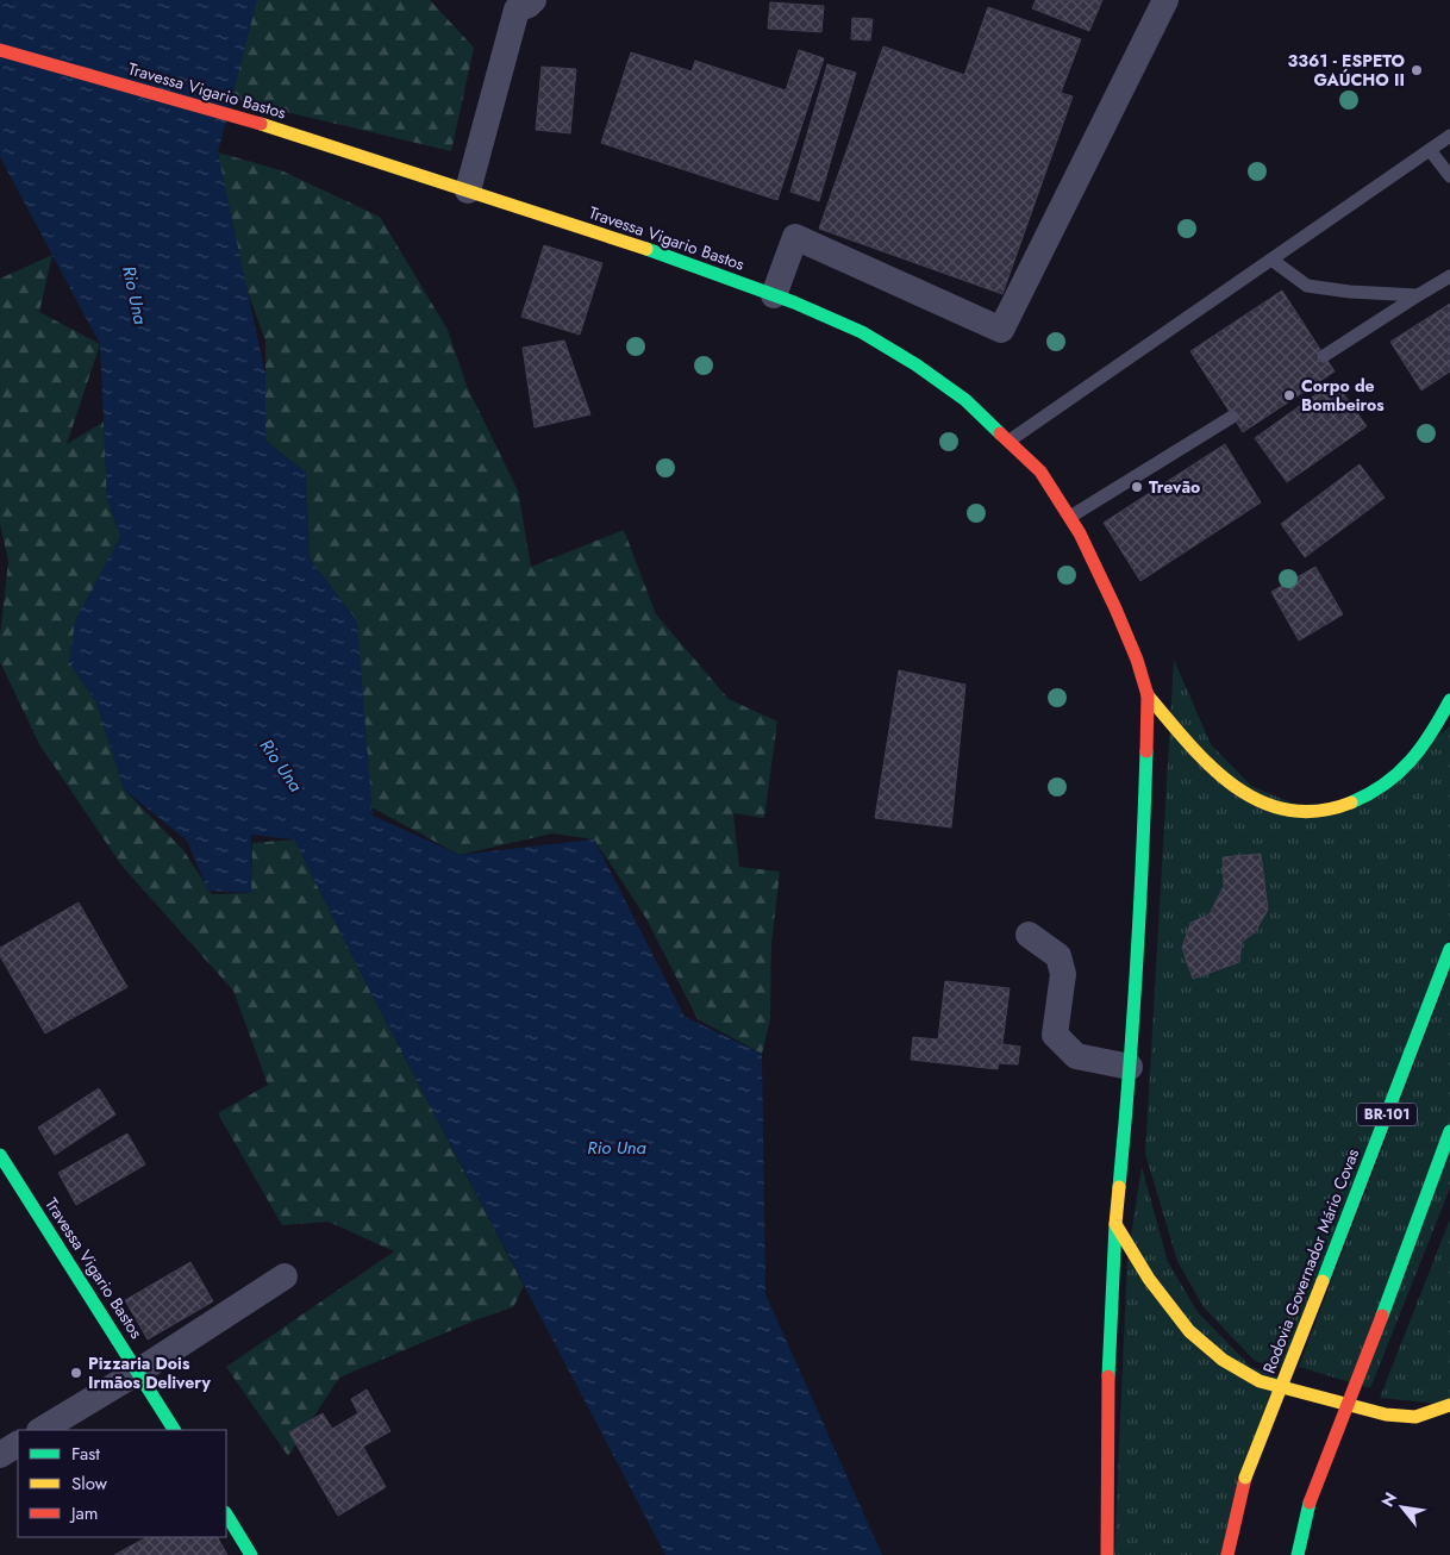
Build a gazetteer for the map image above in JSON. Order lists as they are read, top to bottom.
{
  "streets": {
    "main road": ["Travessa Vigario Bastos", "BR-101", "Rodovia Governador Mário Covas"]
  },
  "water": ["Rio Una"],
  "places": [
    "3361 - ESPETO GAÚCHO II",
    "Corpo de Bombeiros",
    "Trevão",
    "Pizzaria Dois Irmãos Delivery"
  ],
  "legend": ["Fast", "Slow", "Jam"],
  "north": "top left"
}
